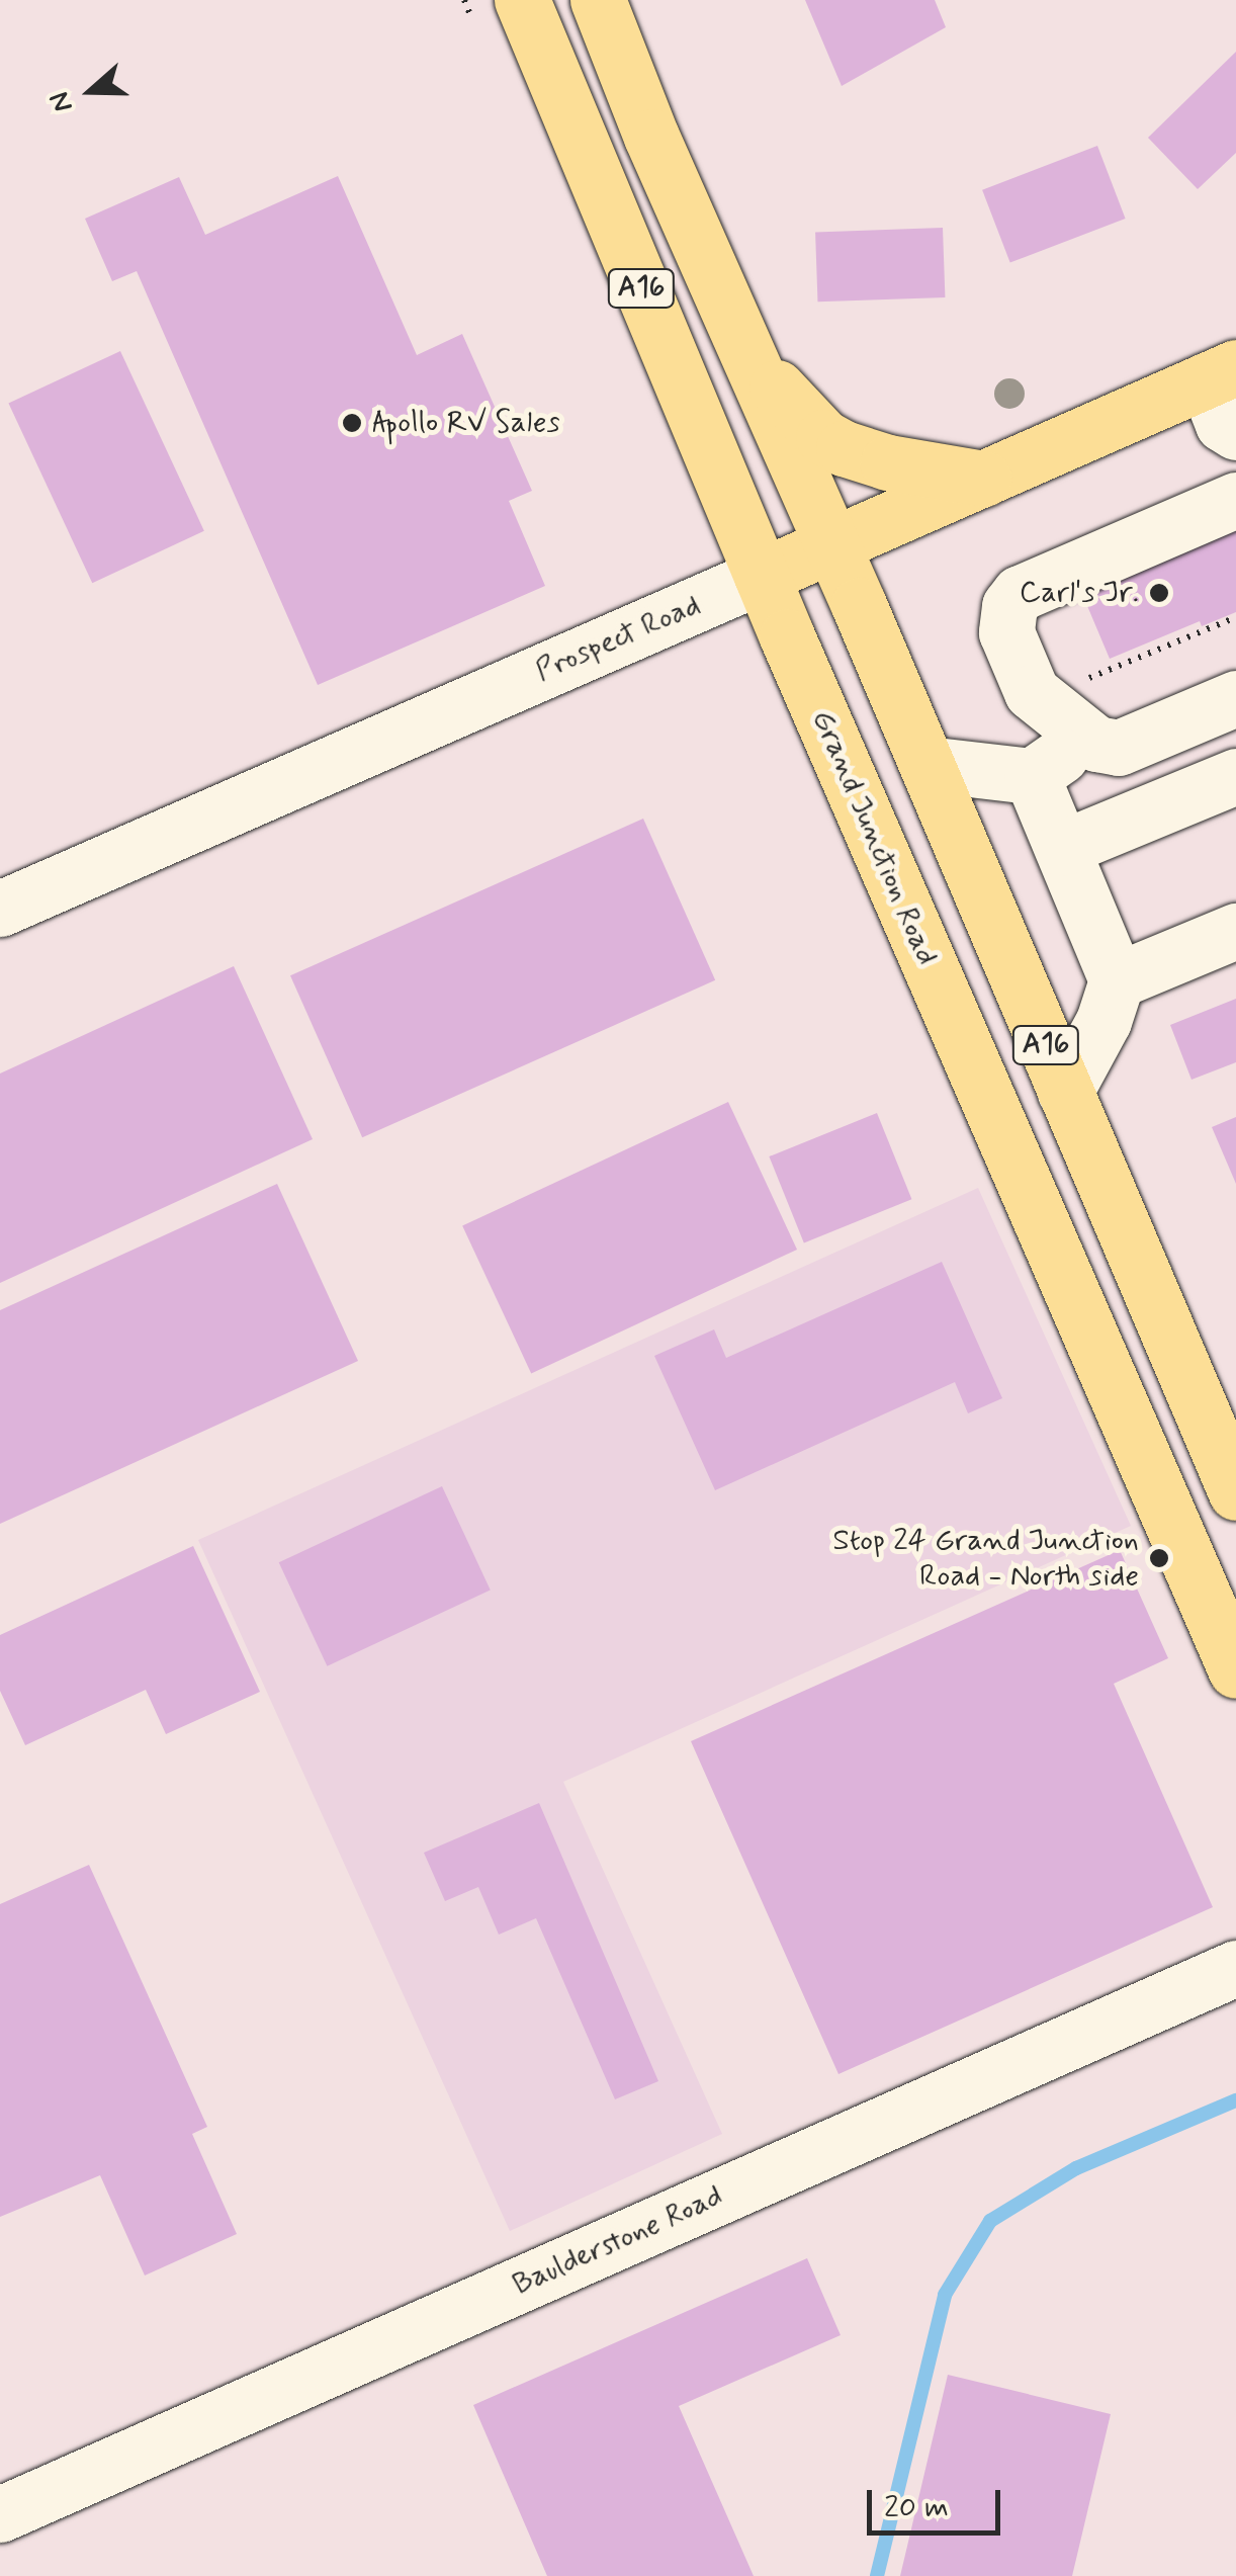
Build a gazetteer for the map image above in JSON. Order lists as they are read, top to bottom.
{
  "streets": {
    "main road": ["A16", "Prospect Road", "Grand Junction Road"],
    "street": ["Baulderstone Road"]
  },
  "crossings": [
    ["A16", "Prospect Road"],
    ["Prospect Road", "Grand Junction Road"]
  ],
  "places": ["Apollo RV Sales", "Carl's Jr.", "Stop 24 Grand Junction Road - North side"],
  "scale_bar": "20 m",
  "north": "left"
}
